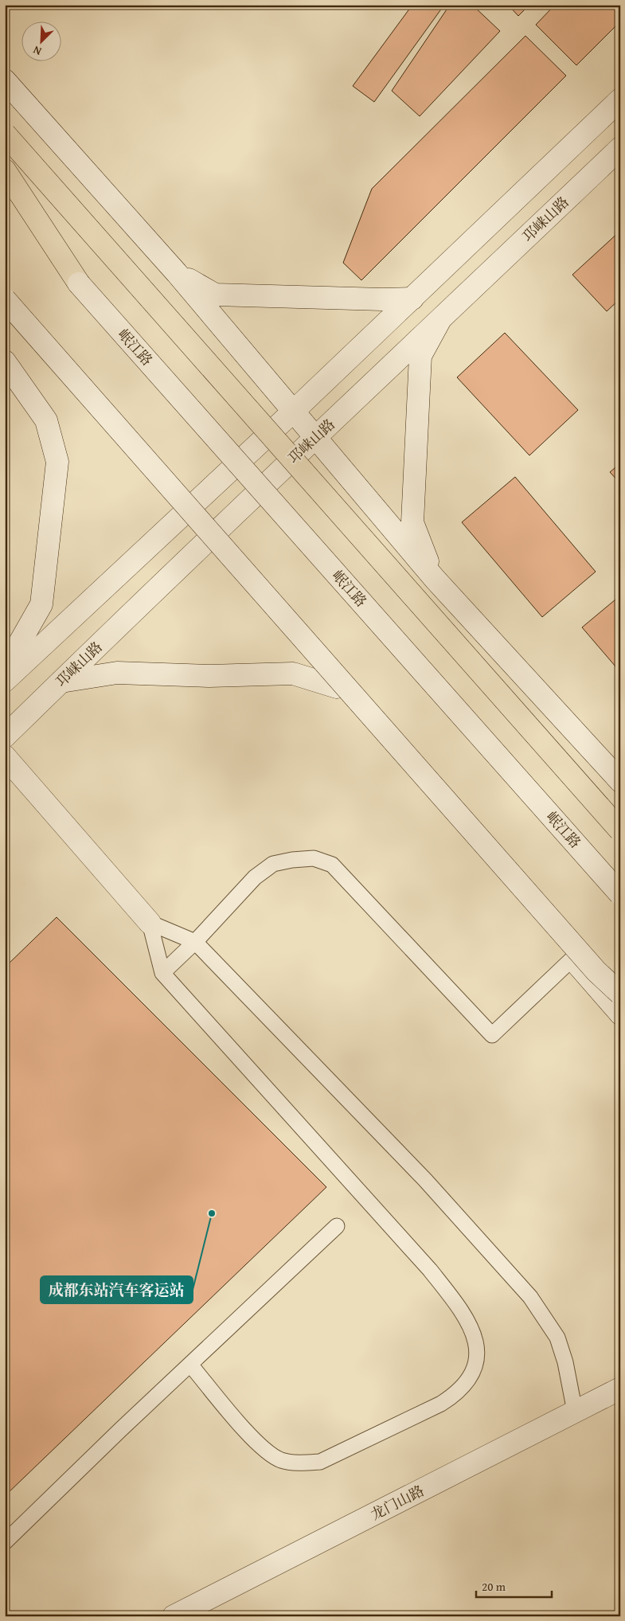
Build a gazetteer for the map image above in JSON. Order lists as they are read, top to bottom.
{
  "streets": {
    "main road": ["邛崃山路", "岷江路", "龙门山路"]
  },
  "places": ["成都东站汽车客运站"],
  "scale_bar": "20 m",
  "north": "bottom left"
}
